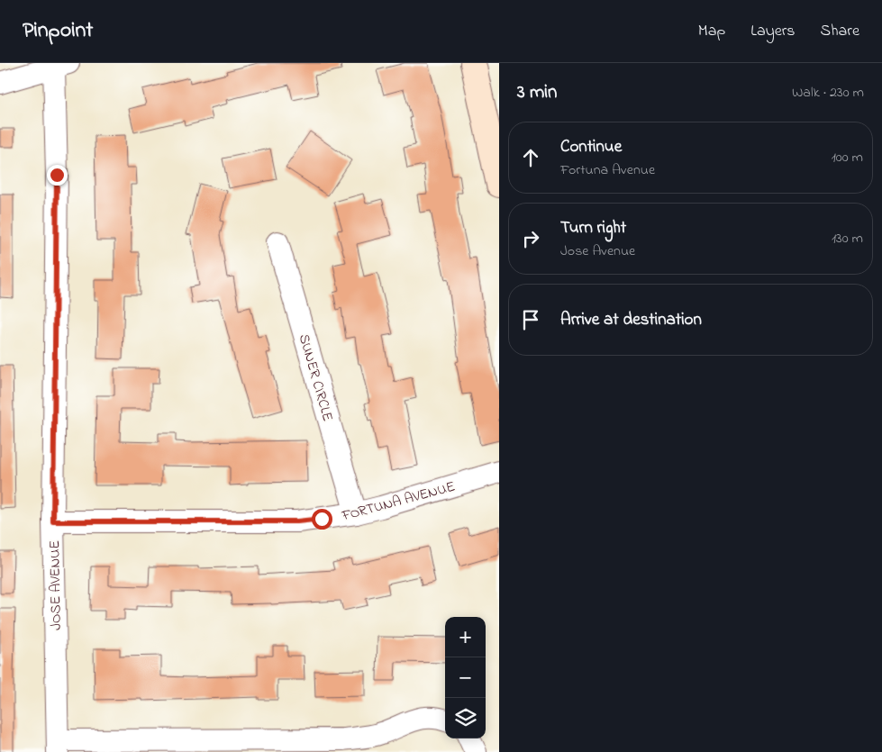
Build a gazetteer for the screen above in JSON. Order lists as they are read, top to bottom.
{
  "streets": {
    "street": ["SUNER CIRCLE", "FORTUNA AVENUE", "JOSE AVENUE"]
  },
  "crossings": [
    ["SUNER CIRCLE", "FORTUNA AVENUE"],
    ["FORTUNA AVENUE", "JOSE AVENUE"]
  ],
  "page": {
    "header": "Pinpoint",
    "nav": ["Map", "Layers", "Share"],
    "heading": ["3 min", "Walk · 230 m"],
    "list": [
      ["Continue", "Fortuna Avenue", "100 m"],
      ["Turn right", "Jose Avenue", "130 m"],
      "Arrive at destination"
    ],
    "map_buttons": ["+", "−"]
  }
}
